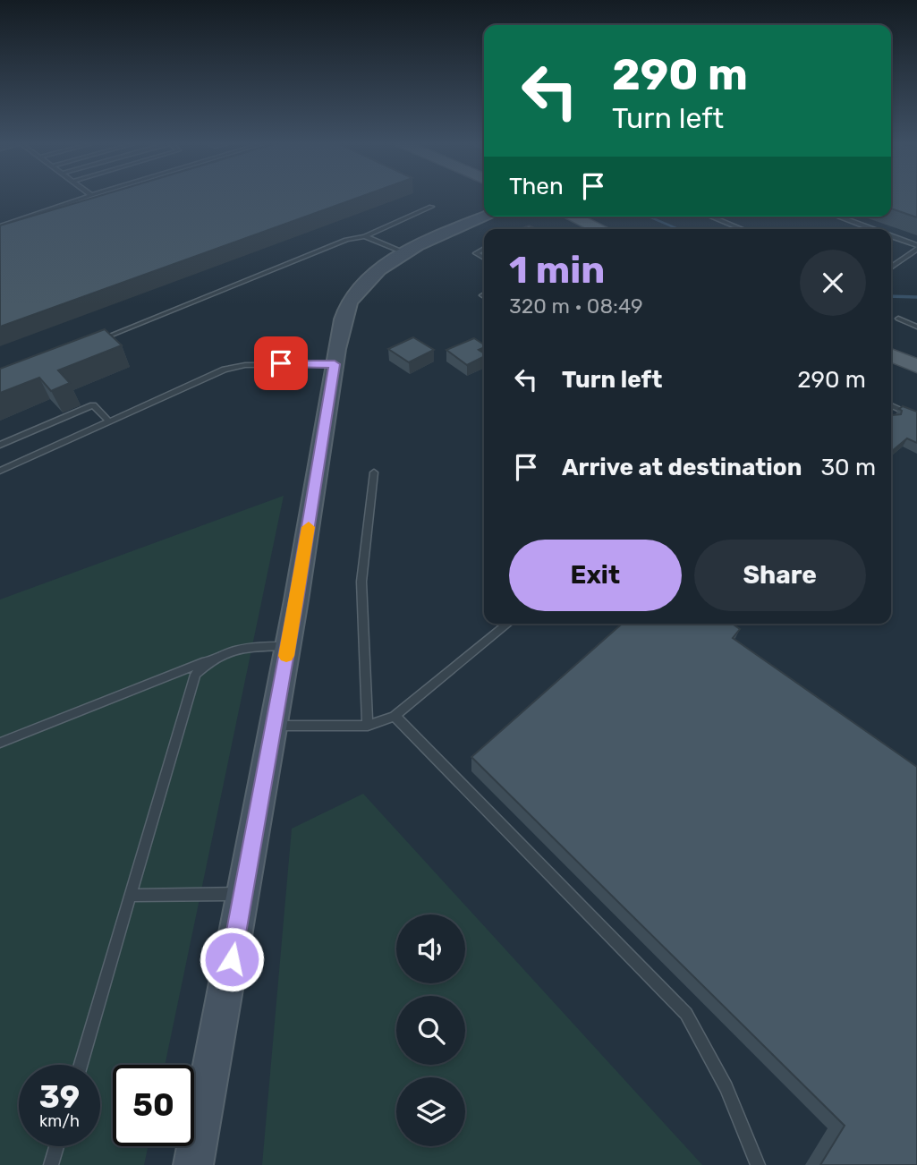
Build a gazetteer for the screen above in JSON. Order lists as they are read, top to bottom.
{
  "page": {
    "turn": ["290 m", "Turn left"],
    "then": "Then",
    "heading": ["1 min", "320 m · 08:49"],
    "list": [
      {
        "name": "Turn left",
        "value": "290 m"
      },
      {
        "name": "Arrive at destination",
        "value": "30 m"
      }
    ],
    "buttons": ["Exit", "Share"],
    "speed": "39 km/h",
    "limit": "50"
  }
}
